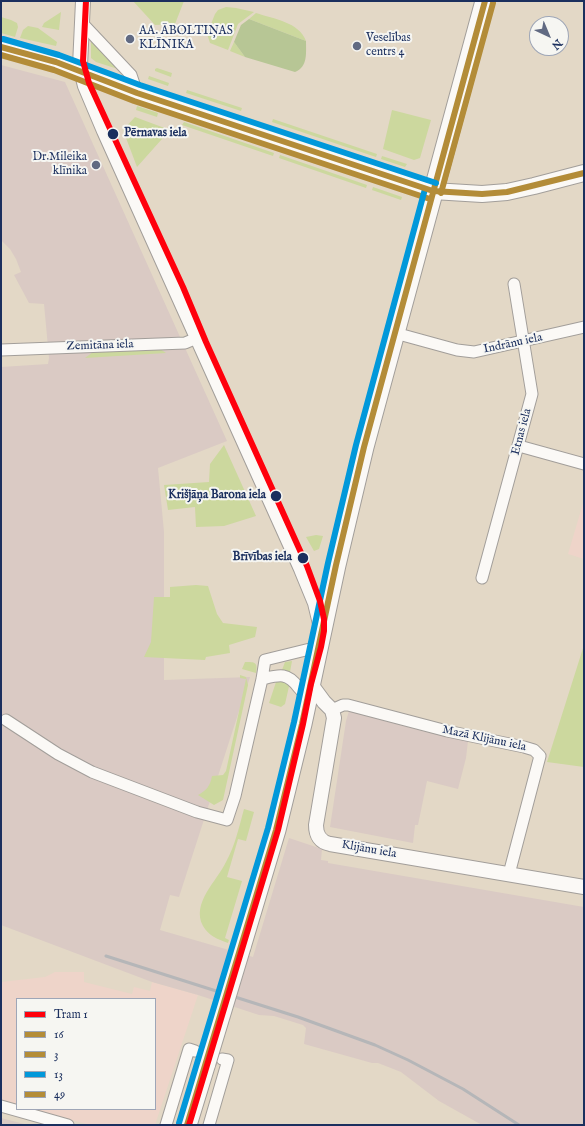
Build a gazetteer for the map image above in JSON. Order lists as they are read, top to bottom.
{
  "streets": {
    "street": [
      "Indrānu iela",
      "Zemitāna iela",
      "Etnas iela",
      "Mazā Klijānu iela",
      "Klijānu iela"
    ]
  },
  "crossings": [
    ["Indrānu iela", "Etnas iela"],
    ["Mazā Klijānu iela", "Klijānu iela"]
  ],
  "places": [
    "AA. ĀBOLTIŅAS KLĪNIKA",
    "Veselības centrs 4",
    "Pērnavas iela",
    "Dr.Mileika klīnika",
    "Krišjāņa Barona iela",
    "Brīvības iela"
  ],
  "lines": [
    "tram line 1",
    "transit line 16",
    "transit line 3",
    "transit line 13",
    "transit line 49"
  ],
  "legend": [
    "Tram 1",
    "16",
    "3",
    "13",
    "49"
  ],
  "north": "bottom right"
}
